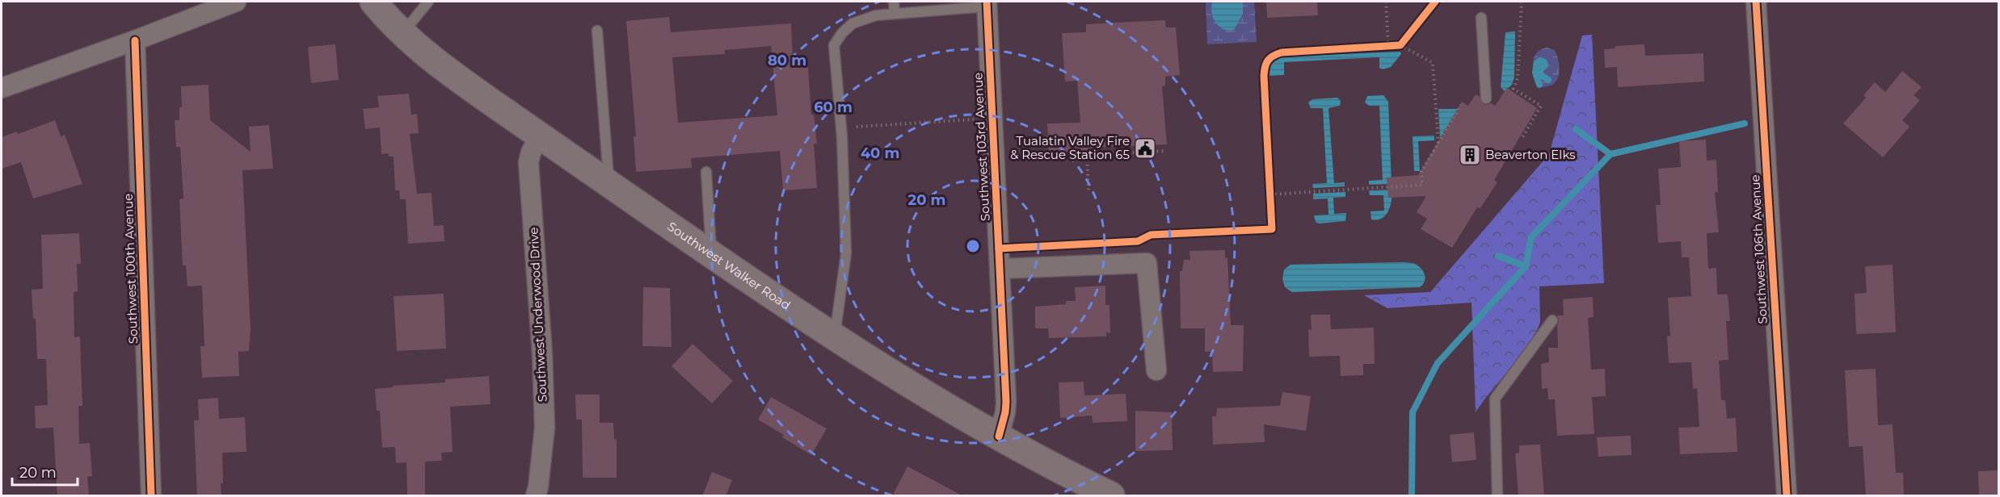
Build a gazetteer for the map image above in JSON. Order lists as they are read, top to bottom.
{
  "streets": {
    "main road": ["Southwest Walker Road"],
    "street": [
      "Southwest 103rd Avenue",
      "Southwest 106th Avenue",
      "Southwest 100th Avenue",
      "Southwest Underwood Drive"
    ]
  },
  "crossings": [
    ["Southwest 103rd Avenue", "Southwest Walker Road"],
    ["Southwest Walker Road", "Southwest Underwood Drive"]
  ],
  "places": {
    "public building": ["Tualatin Valley Fire & Rescue Station 65"],
    "building": ["Beaverton Elks"]
  },
  "scale_bar": "20 m",
  "rings": [
    "80 m",
    "60 m",
    "40 m",
    "20 m"
  ]
}
